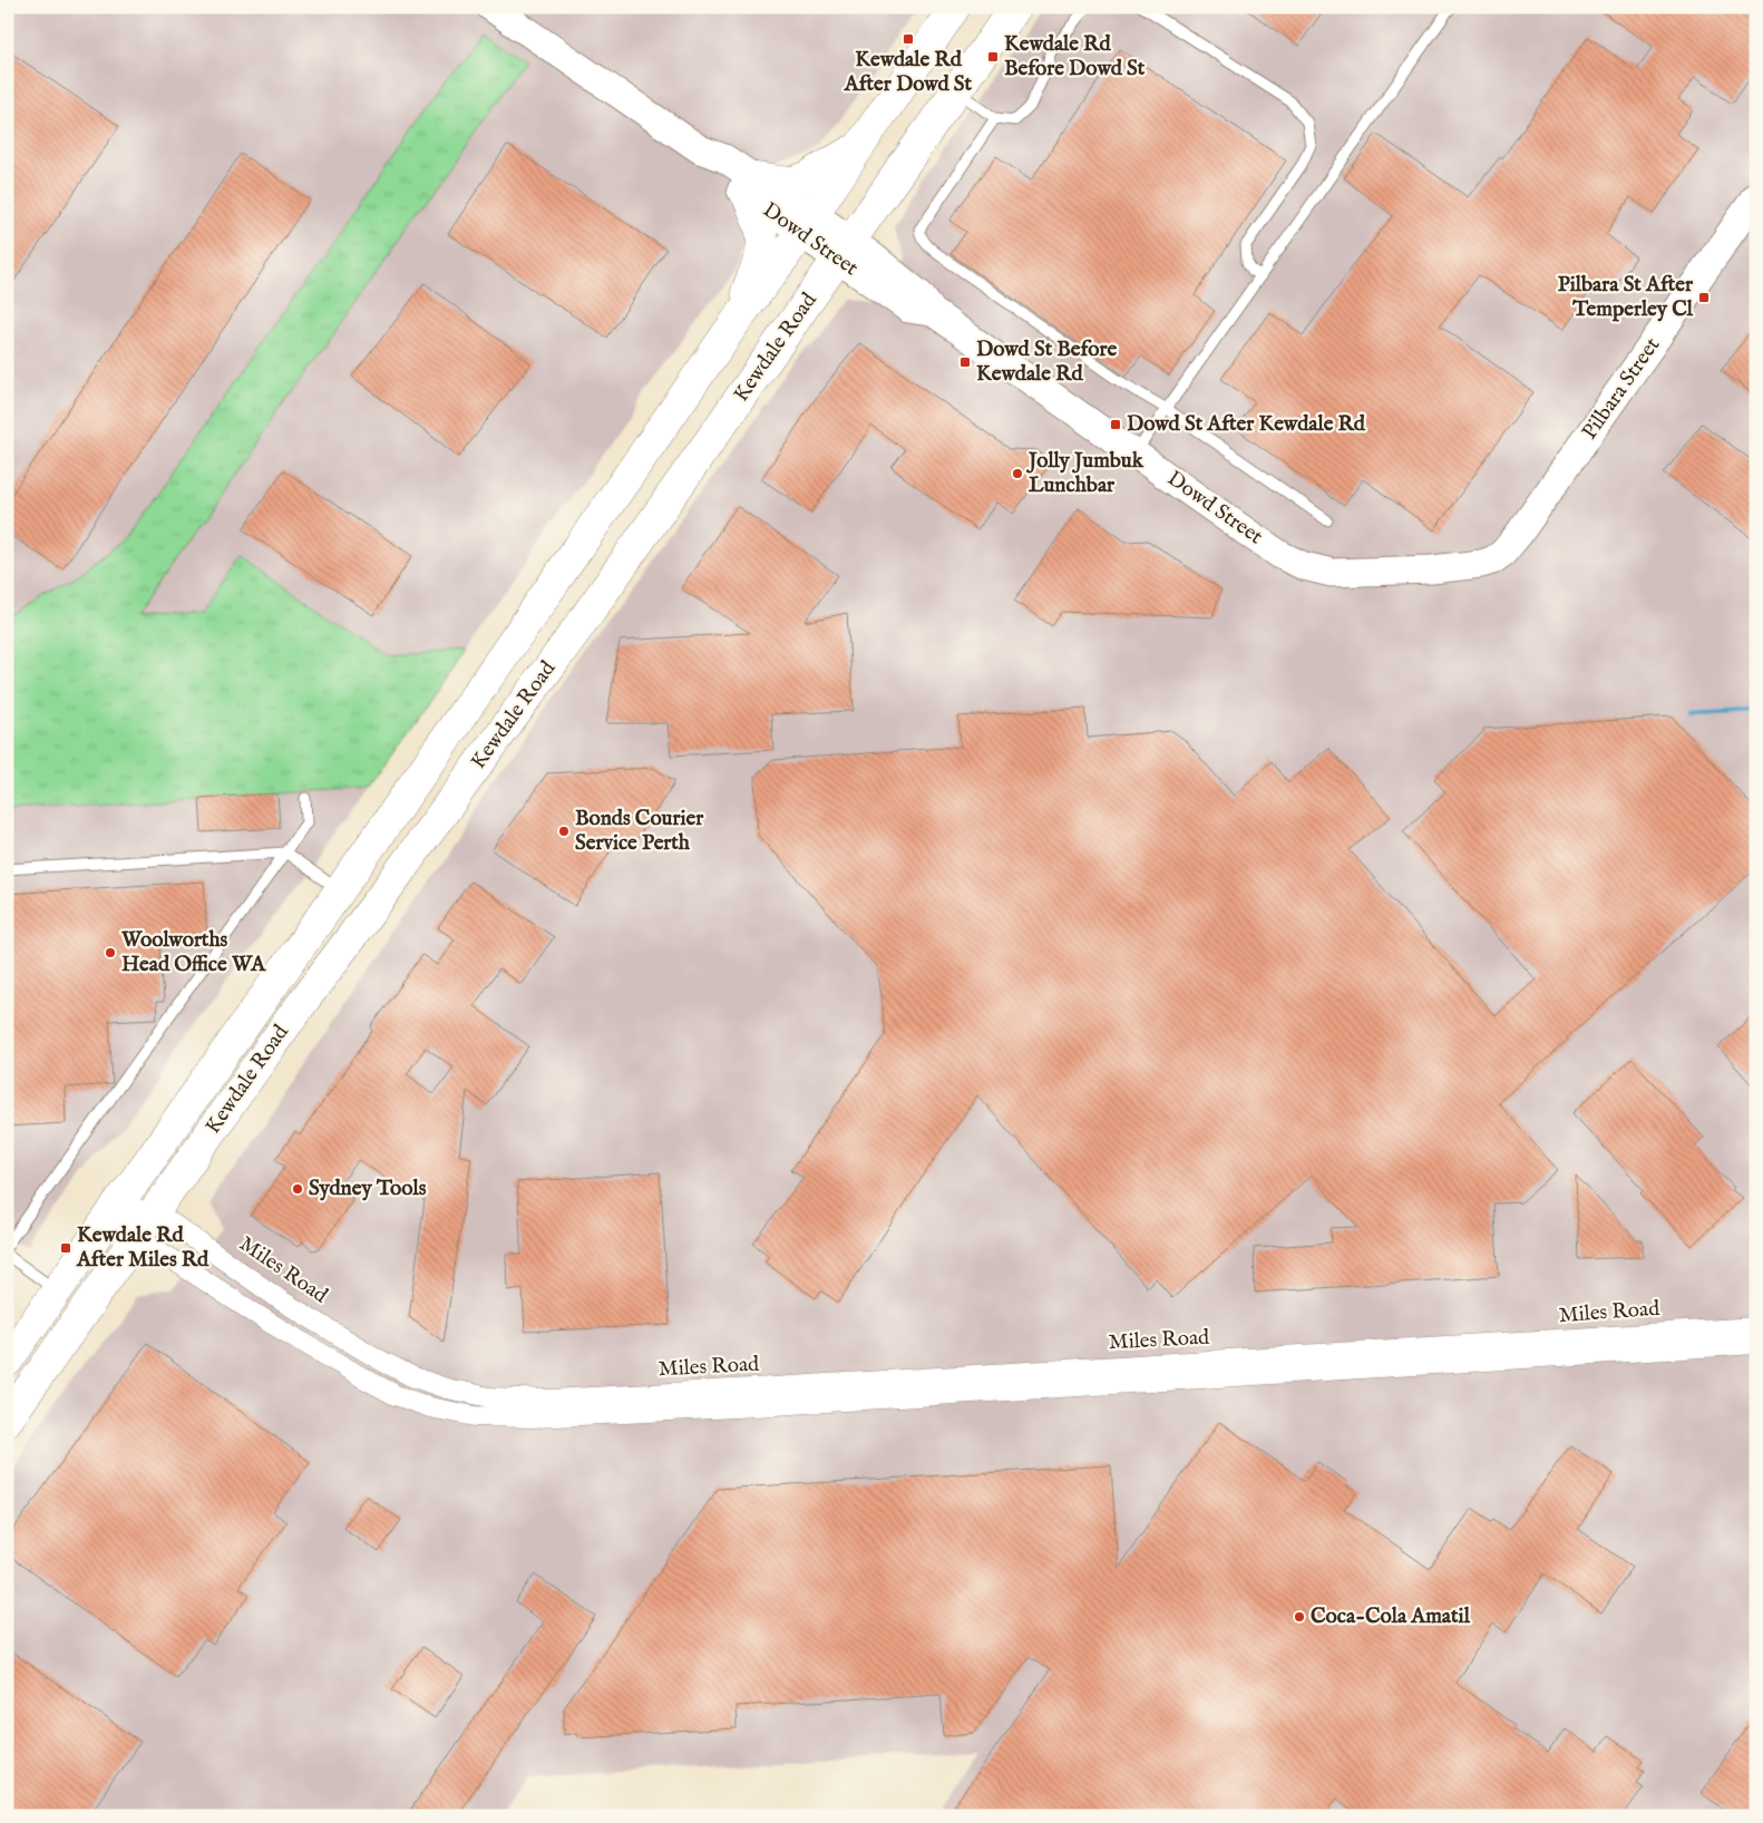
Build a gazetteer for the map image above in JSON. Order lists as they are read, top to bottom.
{
  "streets": {
    "main road": ["Dowd Street", "Kewdale Road", "Pilbara Street"],
    "street": ["Miles Road"]
  },
  "crossings": [
    ["Dowd Street", "Kewdale Road"],
    ["Dowd Street", "Pilbara Street"],
    ["Kewdale Road", "Miles Road"]
  ],
  "places": {
    "transit": [
      "Kewdale Rd After Dowd St",
      "Kewdale Rd Before Dowd St",
      "Pilbara St After Temperley Cl",
      "Dowd St Before Kewdale Rd",
      "Dowd St After Kewdale Rd",
      "Kewdale Rd After Miles Rd"
    ],
    "other": [
      "Jolly Jumbuk Lunchbar",
      "Bonds Courier Service Perth",
      "Woolworths Head Office WA",
      "Sydney Tools",
      "Coca-Cola Amatil"
    ]
  }
}
